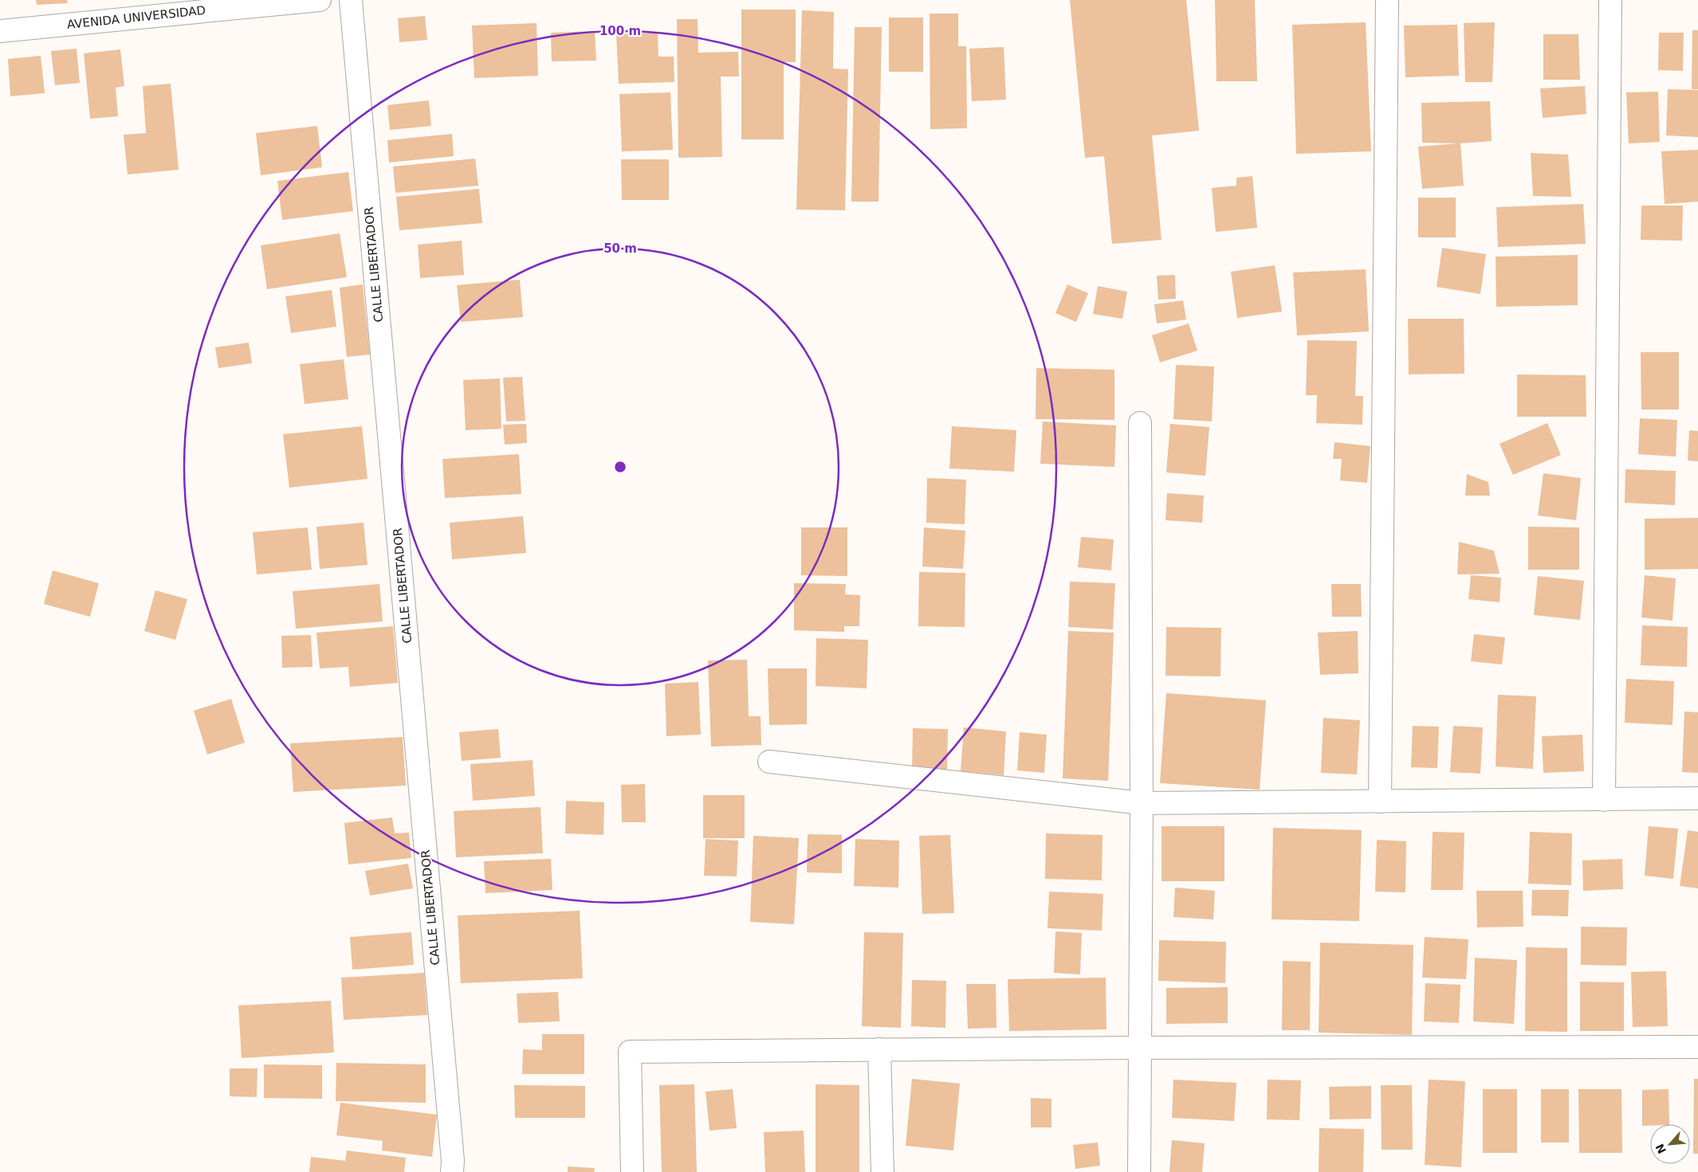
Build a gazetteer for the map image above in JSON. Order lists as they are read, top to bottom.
{
  "streets": {
    "street": ["AVENIDA UNIVERSIDAD", "CALLE LIBERTADOR"]
  },
  "north": "bottom left",
  "rings": ["100 m", "50 m"]
}
